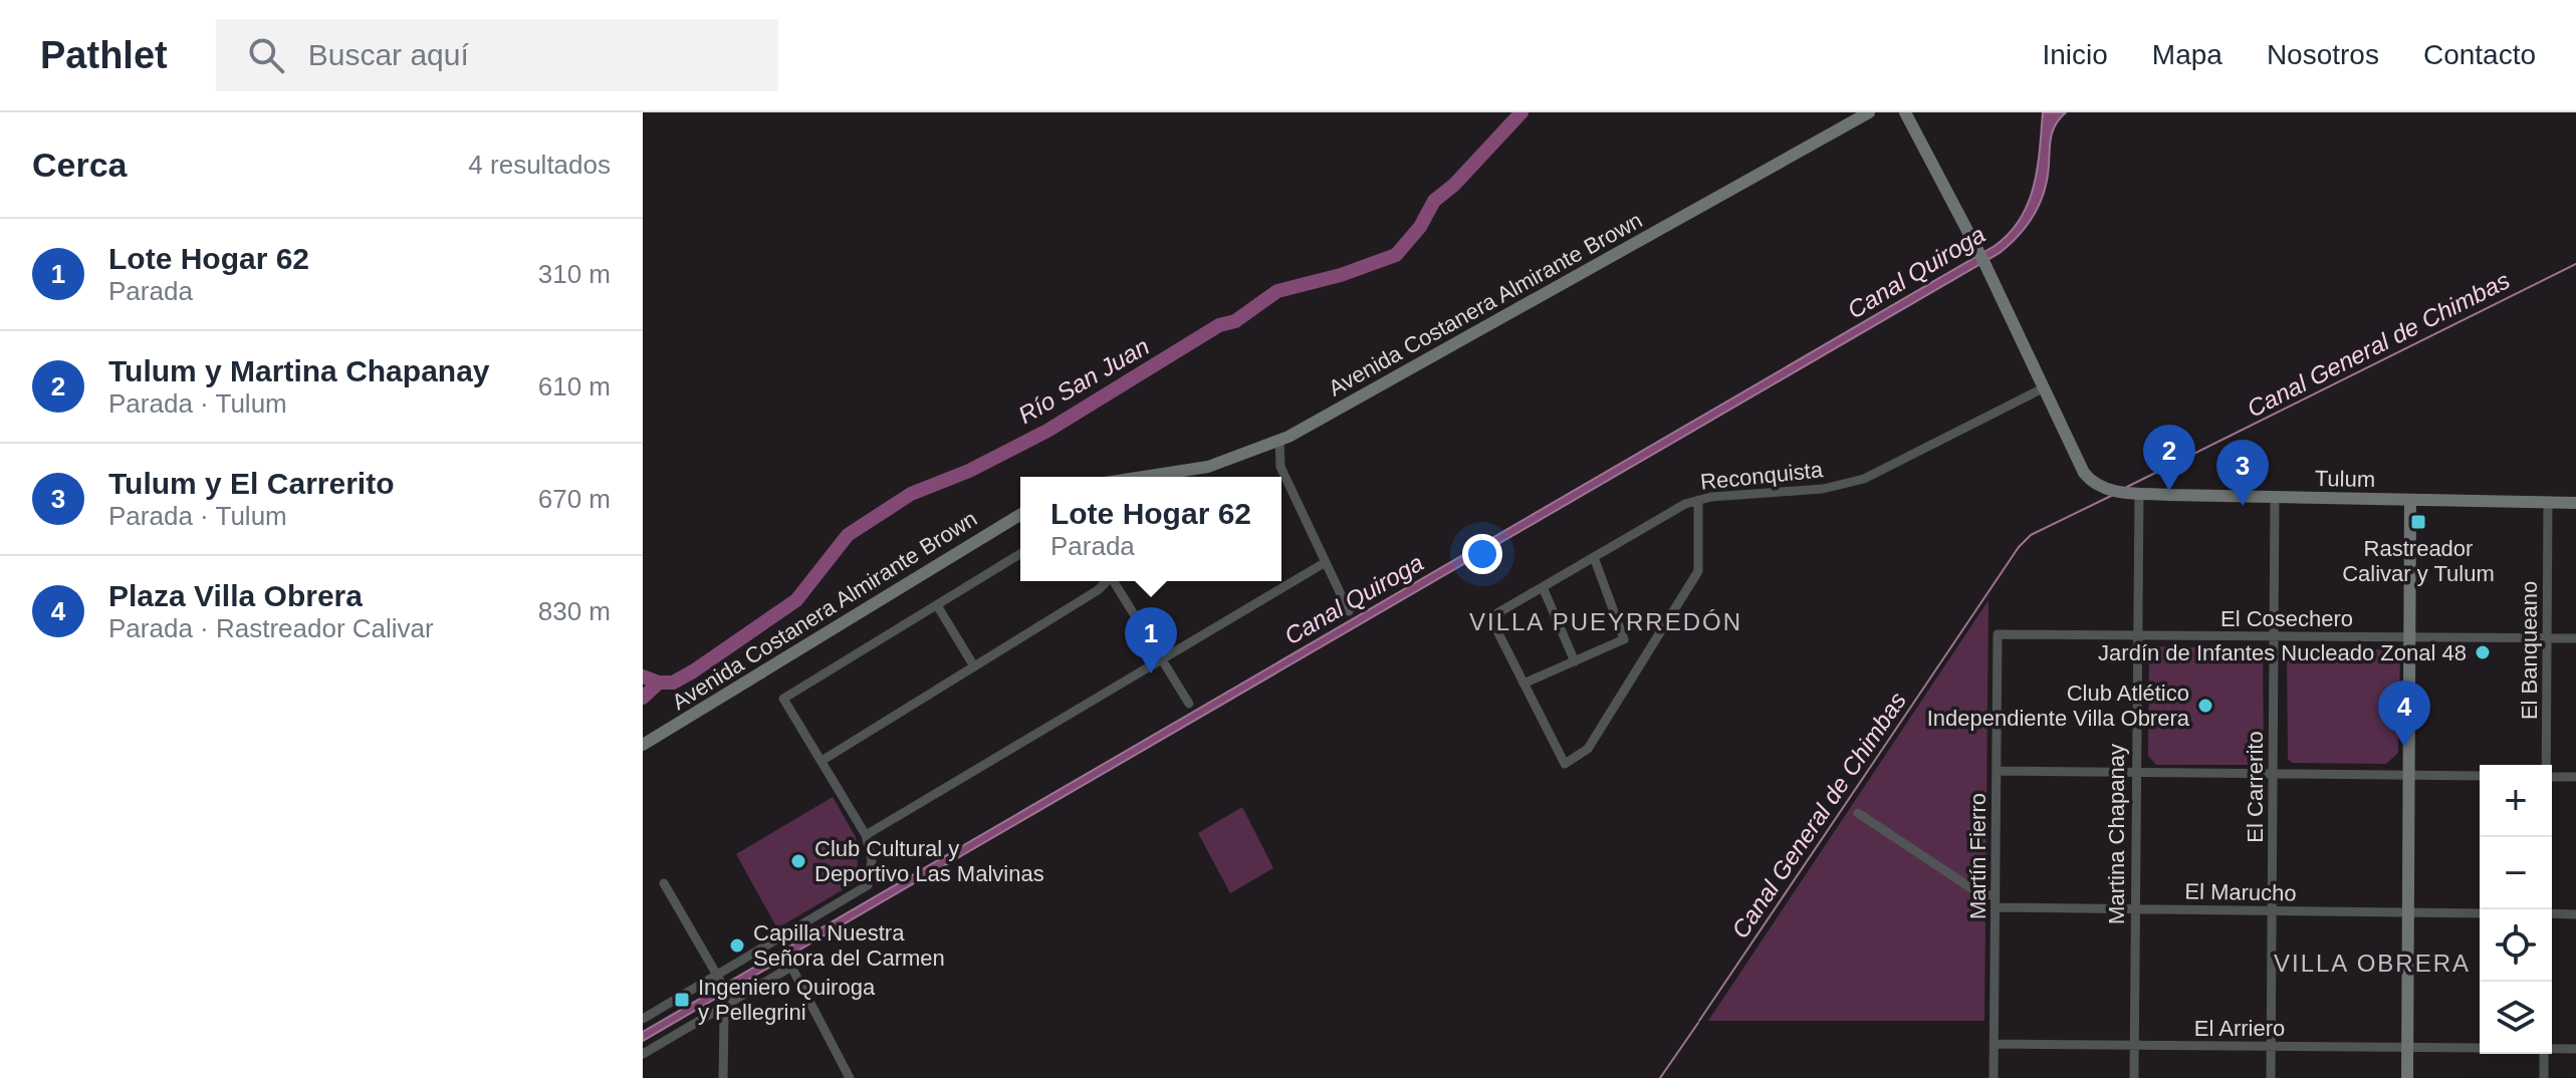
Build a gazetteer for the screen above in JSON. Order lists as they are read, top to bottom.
{
  "streets": {
    "main road": ["Avenida Costanera Almirante Brown", "Tulum"],
    "street": [
      "Reconquista",
      "El Cosechero",
      "El Banqueano",
      "El Carrerito",
      "Martina Chapanay",
      "Martín Fierro",
      "El Marucho",
      "El Arriero"
    ]
  },
  "crossings": [
    ["Reconquista", "Tulum"],
    ["Tulum", "El Banqueano"],
    ["Tulum", "El Carrerito"],
    ["Tulum", "Martina Chapanay"],
    ["El Cosechero", "El Banqueano"],
    ["El Cosechero", "El Carrerito"],
    ["El Cosechero", "Martina Chapanay"],
    ["El Cosechero", "Martín Fierro"],
    ["El Carrerito", "El Marucho"],
    ["El Carrerito", "El Arriero"],
    ["Martina Chapanay", "El Marucho"],
    ["Martina Chapanay", "El Arriero"],
    ["Martín Fierro", "El Marucho"],
    ["Martín Fierro", "El Arriero"]
  ],
  "districts": ["VILLA PUEYRREDÓN", "VILLA OBRERA"],
  "water": ["Canal Quiroga", "Canal General de Chimbas", "Río San Juan"],
  "places": {
    "transit": ["Rastreador Calivar y Tulum", "Ingeniero Quiroga y Pellegrini"],
    "other": [
      "Jardín de Infantes Nucleado Zonal 48",
      "Club Atlético Independiente Villa Obrera",
      "Club Cultural y Deportivo Las Malvinas",
      "Capilla Nuestra Señora del Carmen"
    ]
  },
  "page": {
    "header": "Pathlet",
    "search": "Buscar aquí",
    "nav": [
      "Inicio",
      "Mapa",
      "Nosotros",
      "Contacto"
    ],
    "heading": ["Cerca", "4 resultados"],
    "list": [
      {
        "mark": "1",
        "name": "Lote Hogar 62",
        "note": "Parada",
        "value": "310 m"
      },
      {
        "mark": "2",
        "name": "Tulum y Martina Chapanay",
        "note": "Parada · Tulum",
        "value": "610 m"
      },
      {
        "mark": "3",
        "name": "Tulum y El Carrerito",
        "note": "Parada · Tulum",
        "value": "670 m"
      },
      {
        "mark": "4",
        "name": "Plaza Villa Obrera",
        "note": "Parada · Rastreador Calivar",
        "value": "830 m"
      }
    ],
    "pins": [
      "2",
      "3",
      "1",
      "4"
    ],
    "popup": ["Lote Hogar 62", "Parada"],
    "map_buttons": ["+", "−"]
  }
}
